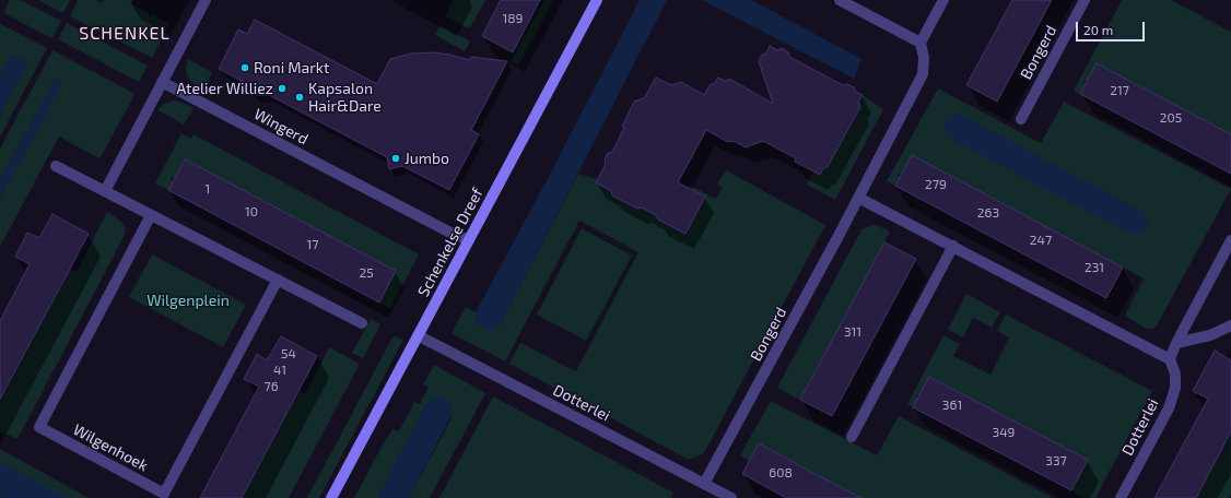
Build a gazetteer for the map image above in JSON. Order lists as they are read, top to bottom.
{
  "streets": {
    "street": [
      "Bongerd",
      "Wingerd",
      "Schenkelse Dreef",
      "Dotterlei",
      "Wilgenhoek"
    ]
  },
  "crossings": [
    ["Bongerd", "Dotterlei"],
    ["Wingerd", "Schenkelse Dreef"],
    ["Schenkelse Dreef", "Dotterlei"]
  ],
  "districts": ["SCHENKEL"],
  "parks": ["Wilgenplein"],
  "places": [
    "Roni Markt",
    "Atelier Williez",
    "Kapsalon Hair&Dare",
    "Jumbo"
  ],
  "house_numbers": [
    "189",
    "217",
    "205",
    "279",
    "1",
    "10",
    "263",
    "247",
    "17",
    "231",
    "25",
    "311",
    "54",
    "41",
    "76",
    "361",
    "349",
    "337",
    "608"
  ],
  "scale_bar": "20 m"
}
